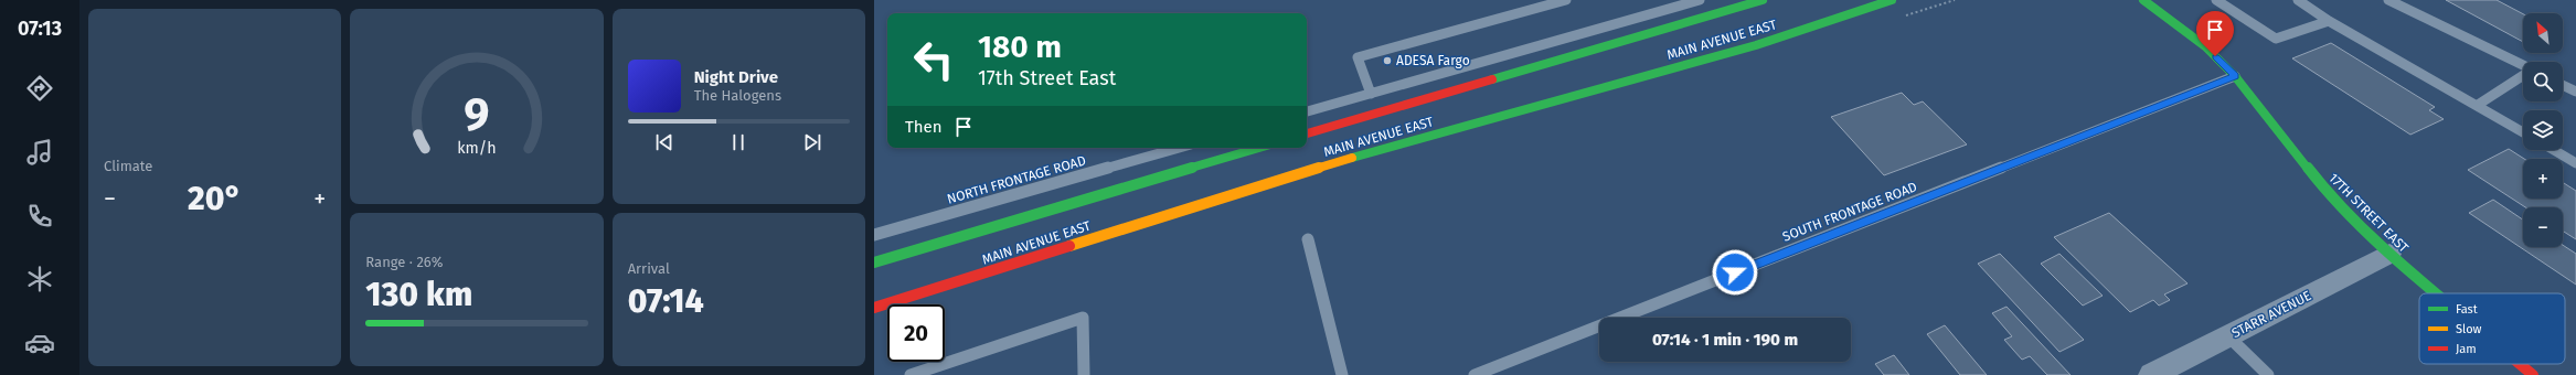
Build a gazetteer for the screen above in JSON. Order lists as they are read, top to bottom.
{
  "streets": {
    "main road": ["MAIN AVENUE EAST", "17TH STREET EAST"],
    "street": ["STARR AVENUE"],
    "lane": ["NORTH FRONTAGE ROAD", "SOUTH FRONTAGE ROAD"]
  },
  "crossings": [
    ["SOUTH FRONTAGE ROAD", "17TH STREET EAST"],
    ["17TH STREET EAST", "STARR AVENUE"]
  ],
  "places": ["ADESA Fargo"],
  "legend": ["Fast", "Slow", "Jam"],
  "north": "top left",
  "page": {
    "tabs": "07:13",
    "tile": [
      "Climate",
      ["Range · 26%", "130 km"],
      ["Arrival", "07:14"]
    ],
    "map_buttons": ["+", "−"],
    "turn": ["180 m", "17th Street East"],
    "song": ["Night Drive", "The Halogens"],
    "then": "Then",
    "heat": ["−", "20°", "+"],
    "limit": "20",
    "trip": "07:14 · 1 min · 190 m",
    "gauge": ["9", "km/h"]
  }
}
